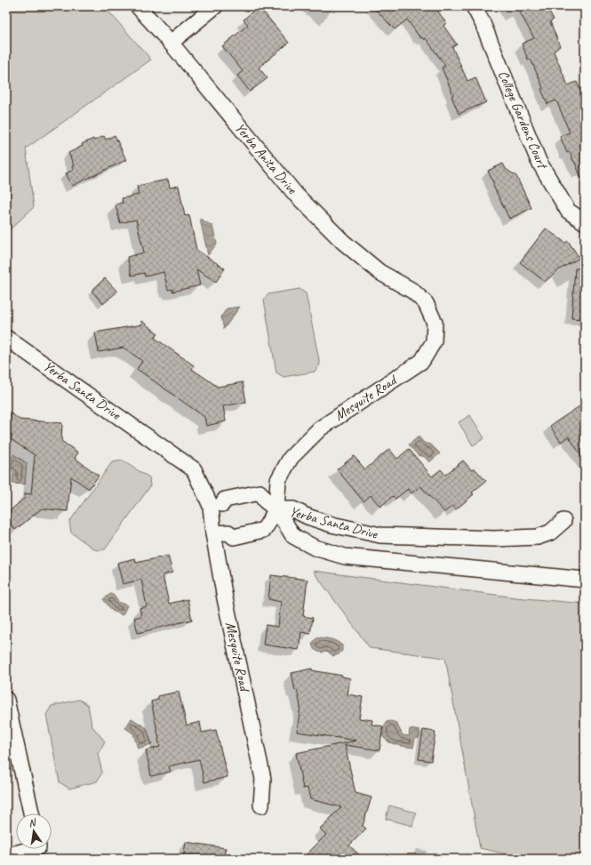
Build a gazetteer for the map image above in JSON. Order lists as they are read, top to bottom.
{
  "streets": {
    "street": [
      "College Gardens Court",
      "Yerba Anita Drive",
      "Yerba Santa Drive",
      "Mesquite Road"
    ]
  },
  "crossings": [
    ["Yerba Anita Drive", "Mesquite Road"],
    ["Yerba Santa Drive", "Mesquite Road"]
  ],
  "north": "top"
}
